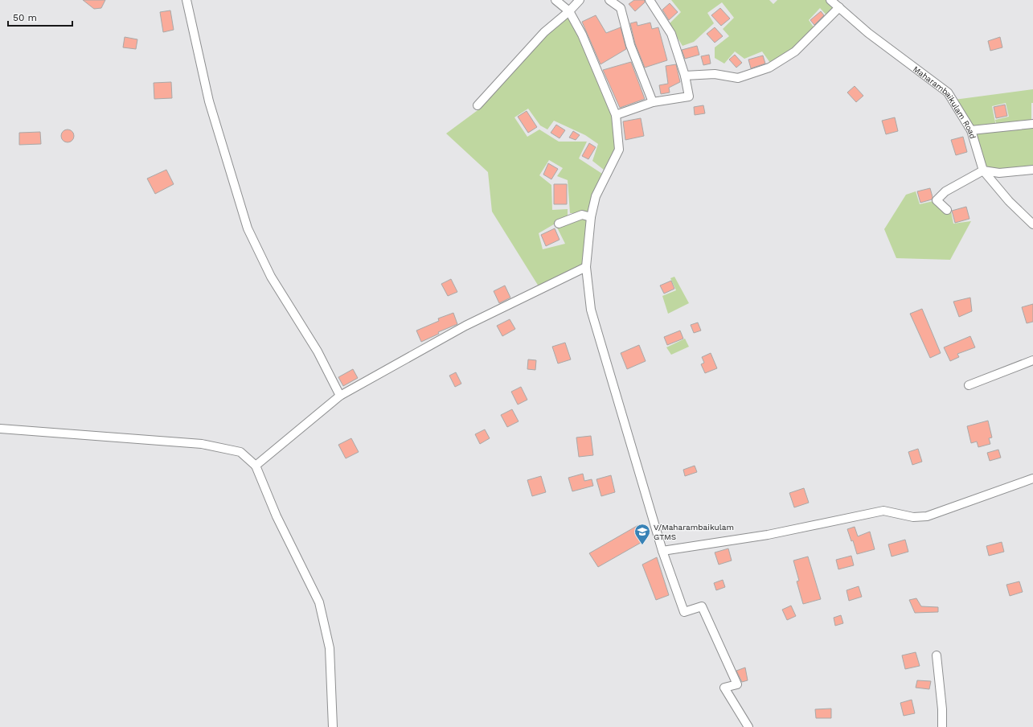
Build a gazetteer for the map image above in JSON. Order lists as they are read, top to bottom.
{
  "streets": {
    "street": ["Maharambaikulam Road"]
  },
  "places": {
    "school or university": ["V/Maharambaikulam GTMS"]
  },
  "scale_bar": "50 m"
}
